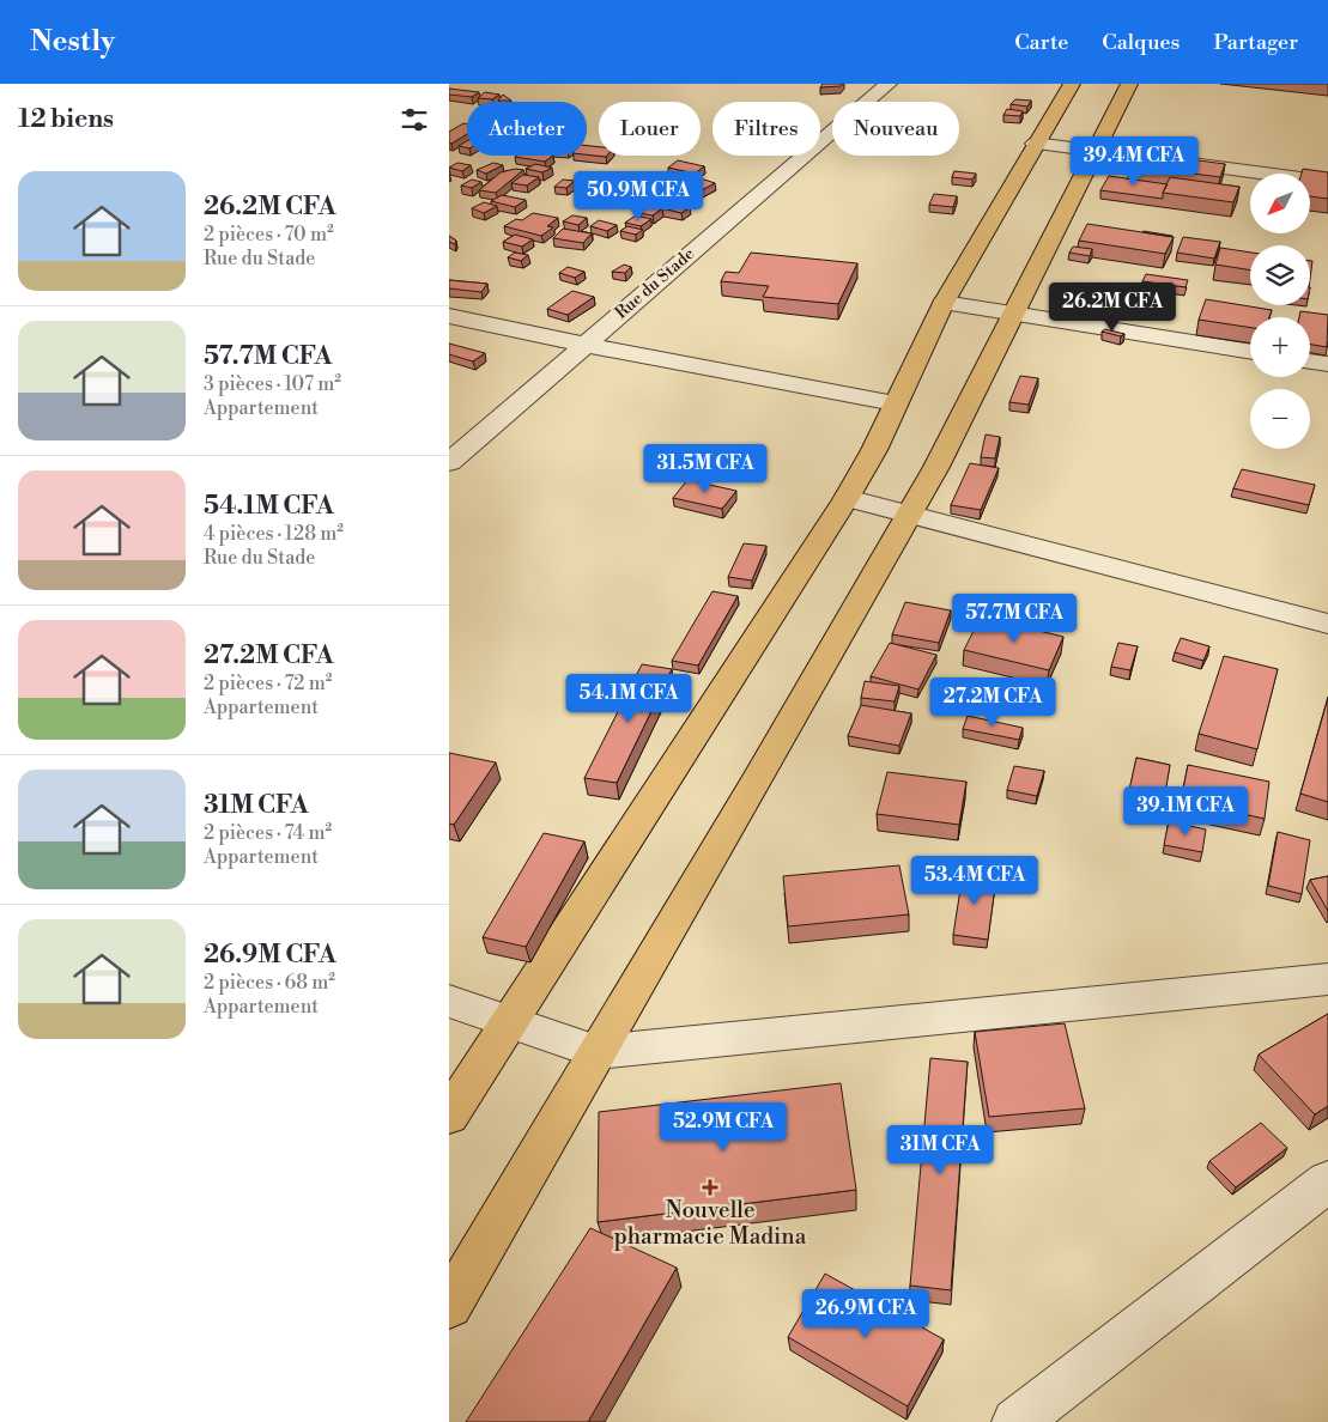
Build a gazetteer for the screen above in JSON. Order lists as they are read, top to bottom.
{
  "streets": {
    "street": ["Rue du Stade"]
  },
  "places": {
    "health": ["Nouvelle pharmacie Madina"]
  },
  "north": "bottom left",
  "page": {
    "header": "Nestly",
    "nav": ["Carte", "Calques", "Partager"],
    "heading": "12 biens",
    "chip": [
      "Acheter",
      "Louer",
      "Filtres",
      "Nouveau"
    ],
    "price": [
      "39.4M CFA",
      "50.9M CFA",
      "26.2M CFA",
      "31.5M CFA",
      "57.7M CFA",
      "54.1M CFA",
      "27.2M CFA",
      "39.1M CFA",
      "53.4M CFA",
      "52.9M CFA",
      "31M CFA",
      "26.9M CFA"
    ],
    "list": [
      {
        "name": "26.2M CFA",
        "note": "2 pièces · 70 m² · Rue du Stade"
      },
      {
        "name": "57.7M CFA",
        "note": "3 pièces · 107 m² · Appartement"
      },
      {
        "name": "54.1M CFA",
        "note": "4 pièces · 128 m² · Rue du Stade"
      },
      {
        "name": "27.2M CFA",
        "note": "2 pièces · 72 m² · Appartement"
      },
      {
        "name": "31M CFA",
        "note": "2 pièces · 74 m² · Appartement"
      },
      {
        "name": "26.9M CFA",
        "note": "2 pièces · 68 m² · Appartement"
      }
    ],
    "map_buttons": ["+", "−"]
  }
}
